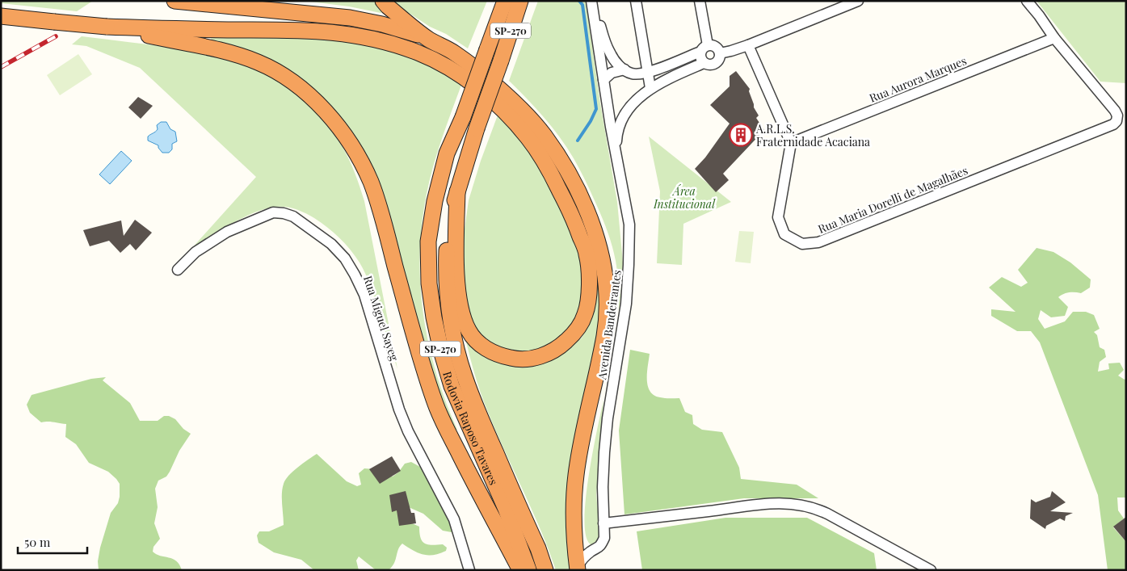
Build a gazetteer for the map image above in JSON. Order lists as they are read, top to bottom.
{
  "streets": {
    "highway": ["SP-270", "Rodovia Raposo Tavares"],
    "street": [
      "Rua Aurora Marques",
      "Rua Maria Dorelli de Magalhães",
      "Rua Miguel Sayeg",
      "Avenida Bandeirantes"
    ]
  },
  "crossings": [
    ["SP-270", "Rodovia Raposo Tavares"],
    ["Rua Aurora Marques", "Rua Maria Dorelli de Magalhães"]
  ],
  "parks": ["Área Institucional"],
  "places": {
    "building": ["A.R.L.S. Fraternidade Acaciana"]
  },
  "scale_bar": "50 m"
}
